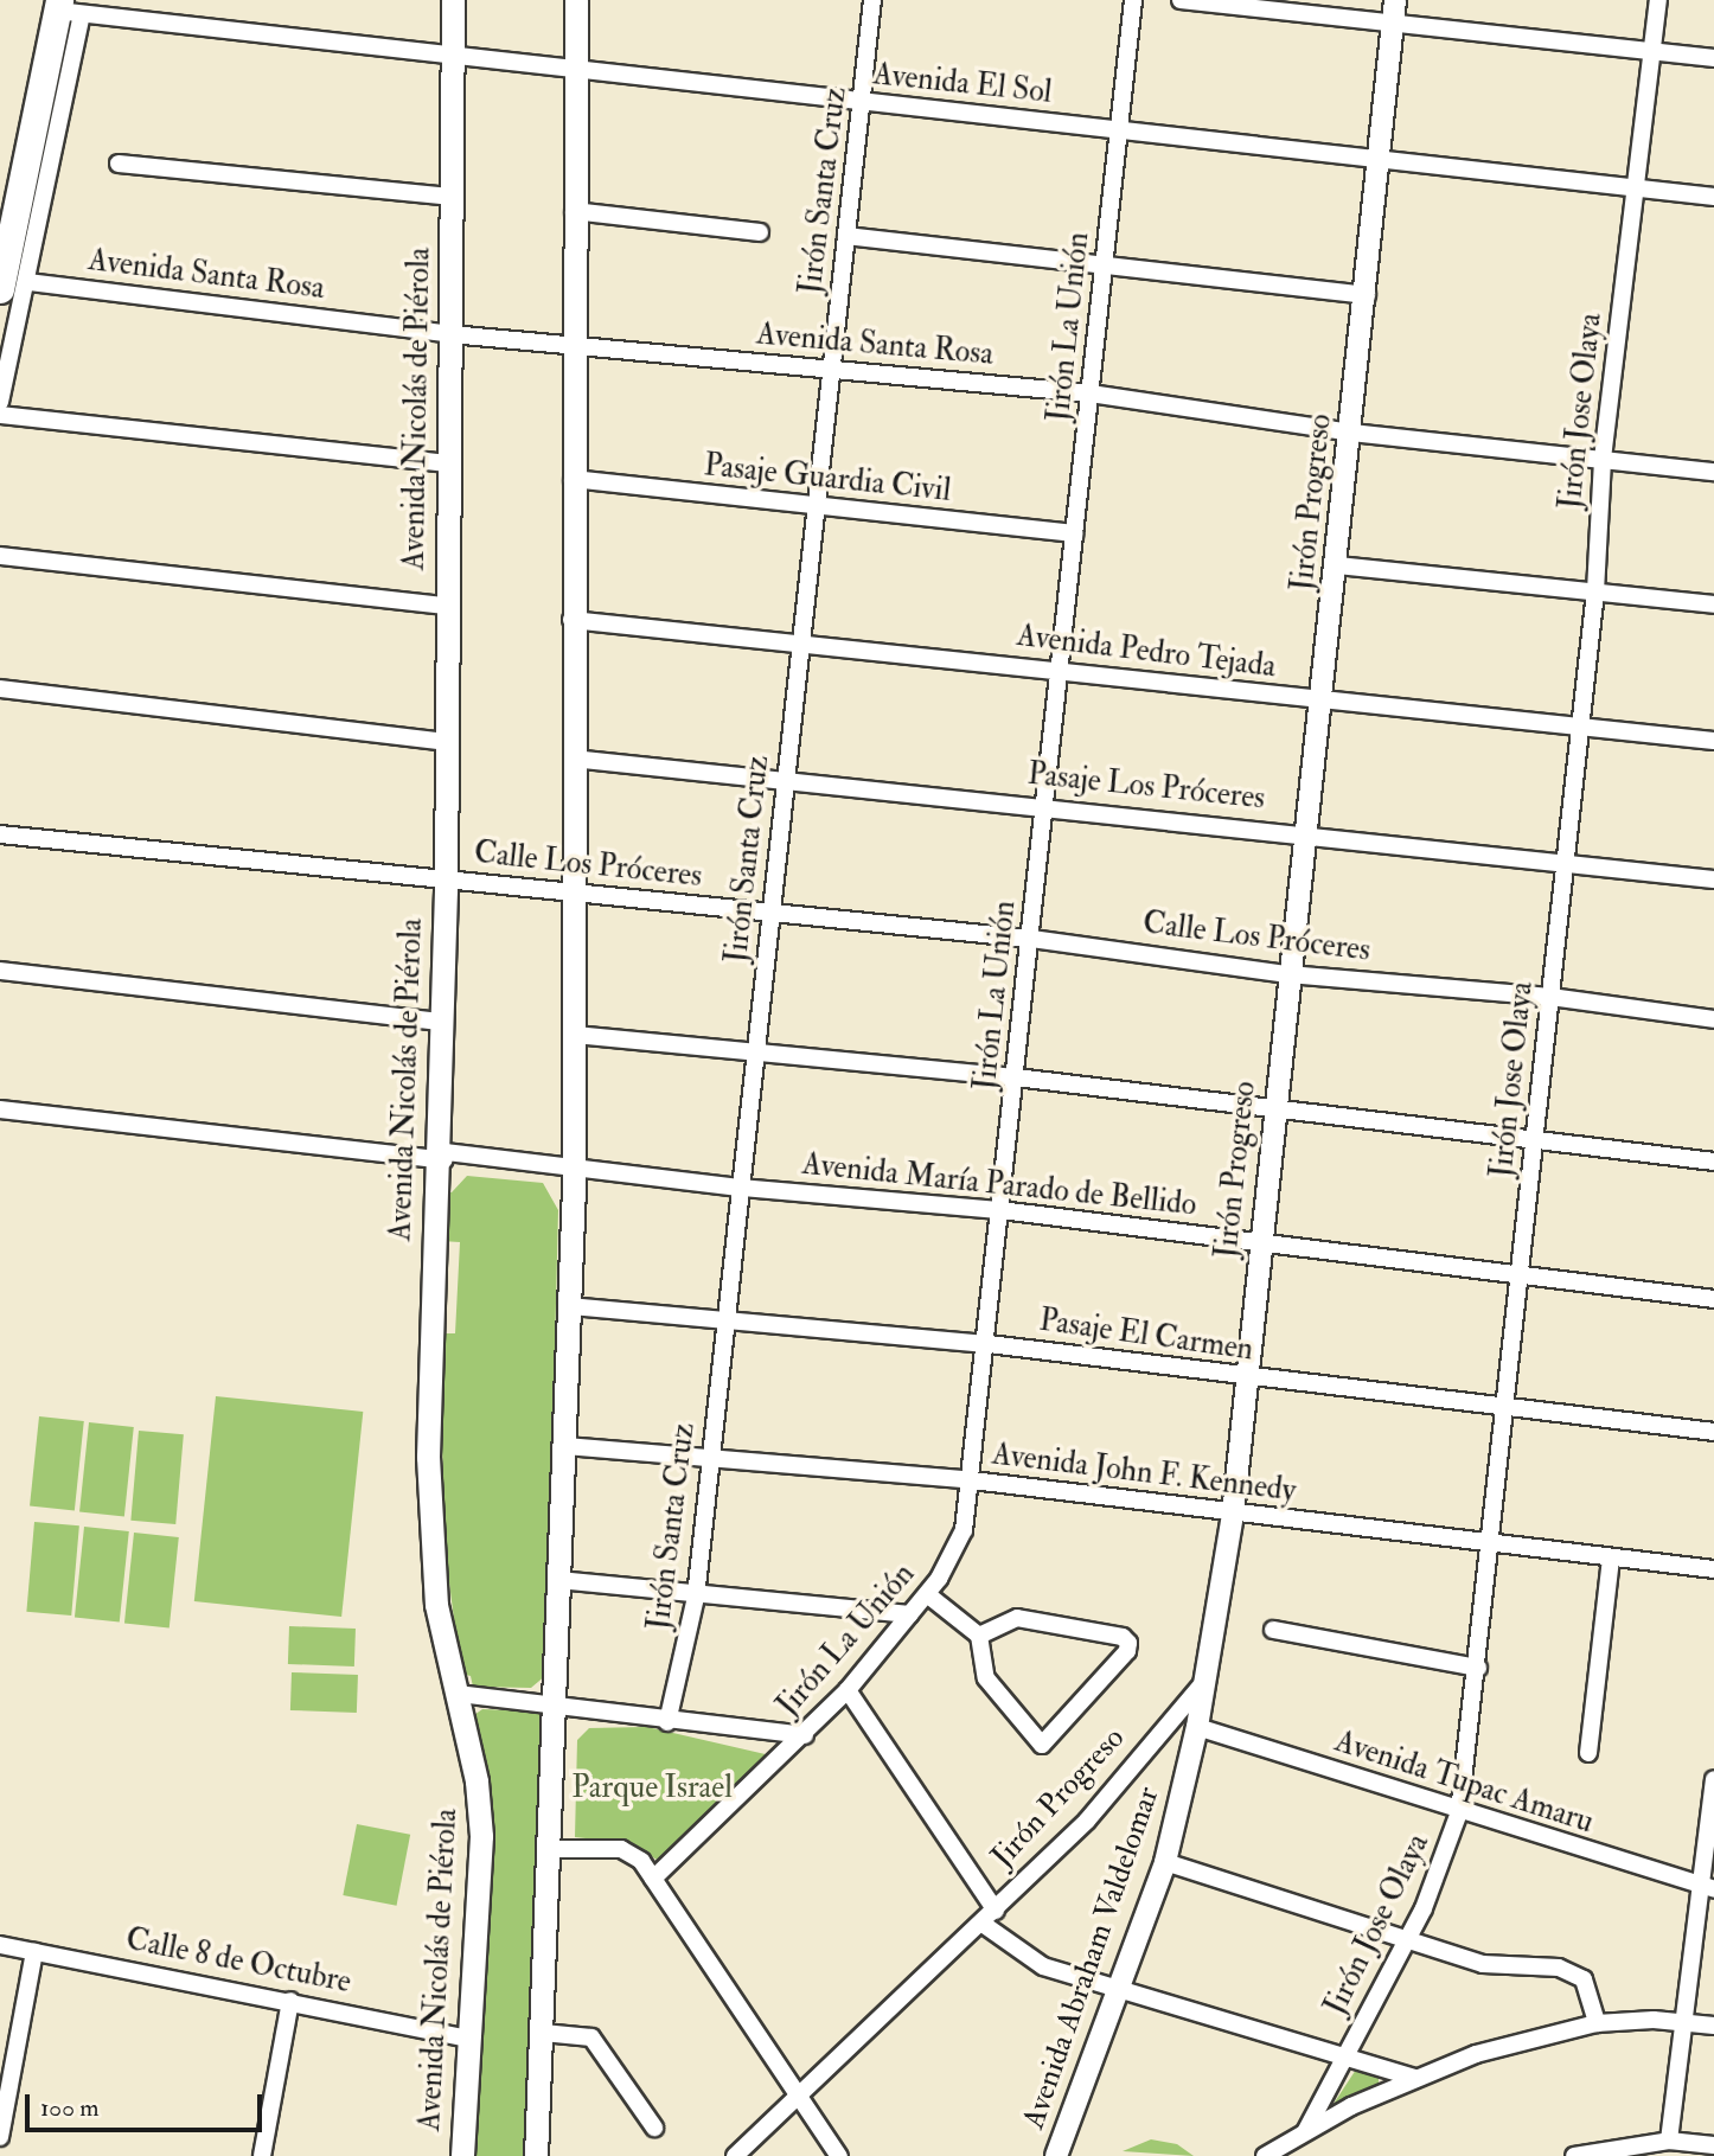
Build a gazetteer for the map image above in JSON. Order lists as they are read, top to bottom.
{
  "streets": {
    "main road": ["Avenida Nicolás de Piérola"],
    "street": [
      "Avenida El Sol",
      "Jirón Santa Cruz",
      "Avenida Santa Rosa",
      "Jirón La Unión",
      "Jirón Jose Olaya",
      "Pasaje Guardia Civil",
      "Jirón Progreso",
      "Avenida Pedro Tejada",
      "Pasaje Los Próceres",
      "Calle Los Próceres",
      "Avenida María Parado de Bellido",
      "Pasaje El Carmen",
      "Avenida John F. Kennedy",
      "Avenida Tupac Amaru",
      "Avenida Abraham Valdelomar",
      "Calle 8 de Octubre"
    ]
  },
  "crossings": [
    ["Avenida El Sol", "Jirón Santa Cruz"],
    ["Avenida El Sol", "Jirón La Unión"],
    ["Avenida El Sol", "Avenida Nicolás de Piérola"],
    ["Avenida El Sol", "Jirón Jose Olaya"],
    ["Avenida El Sol", "Jirón Progreso"],
    ["Jirón Santa Cruz", "Avenida Santa Rosa"],
    ["Jirón Santa Cruz", "Pasaje Guardia Civil"],
    ["Jirón Santa Cruz", "Avenida Pedro Tejada"],
    ["Jirón Santa Cruz", "Pasaje Los Próceres"],
    ["Jirón Santa Cruz", "Calle Los Próceres"],
    ["Jirón Santa Cruz", "Avenida María Parado de Bellido"],
    ["Jirón Santa Cruz", "Pasaje El Carmen"],
    ["Jirón Santa Cruz", "Avenida John F. Kennedy"],
    ["Avenida Santa Rosa", "Jirón La Unión"],
    ["Avenida Santa Rosa", "Avenida Nicolás de Piérola"],
    ["Avenida Santa Rosa", "Jirón Jose Olaya"],
    ["Avenida Santa Rosa", "Jirón Progreso"],
    ["Jirón La Unión", "Pasaje Guardia Civil"],
    ["Jirón La Unión", "Avenida Pedro Tejada"],
    ["Jirón La Unión", "Pasaje Los Próceres"],
    ["Jirón La Unión", "Calle Los Próceres"],
    ["Jirón La Unión", "Avenida María Parado de Bellido"],
    ["Jirón La Unión", "Pasaje El Carmen"],
    ["Jirón La Unión", "Avenida John F. Kennedy"],
    ["Avenida Nicolás de Piérola", "Calle Los Próceres"],
    ["Avenida Nicolás de Piérola", "Avenida María Parado de Bellido"],
    ["Avenida Nicolás de Piérola", "Calle 8 de Octubre"],
    ["Jirón Jose Olaya", "Avenida Pedro Tejada"],
    ["Jirón Jose Olaya", "Pasaje Los Próceres"],
    ["Jirón Jose Olaya", "Calle Los Próceres"],
    ["Jirón Jose Olaya", "Avenida María Parado de Bellido"],
    ["Jirón Jose Olaya", "Pasaje El Carmen"],
    ["Jirón Jose Olaya", "Avenida John F. Kennedy"],
    ["Jirón Jose Olaya", "Avenida Tupac Amaru"],
    ["Jirón Progreso", "Avenida Pedro Tejada"],
    ["Jirón Progreso", "Pasaje Los Próceres"],
    ["Jirón Progreso", "Calle Los Próceres"],
    ["Jirón Progreso", "Avenida María Parado de Bellido"],
    ["Jirón Progreso", "Pasaje El Carmen"],
    ["Jirón Progreso", "Avenida John F. Kennedy"],
    ["Jirón Progreso", "Avenida Abraham Valdelomar"],
    ["Avenida Tupac Amaru", "Avenida Abraham Valdelomar"]
  ],
  "parks": ["Parque Israel"],
  "scale_bar": "100 m"
}
